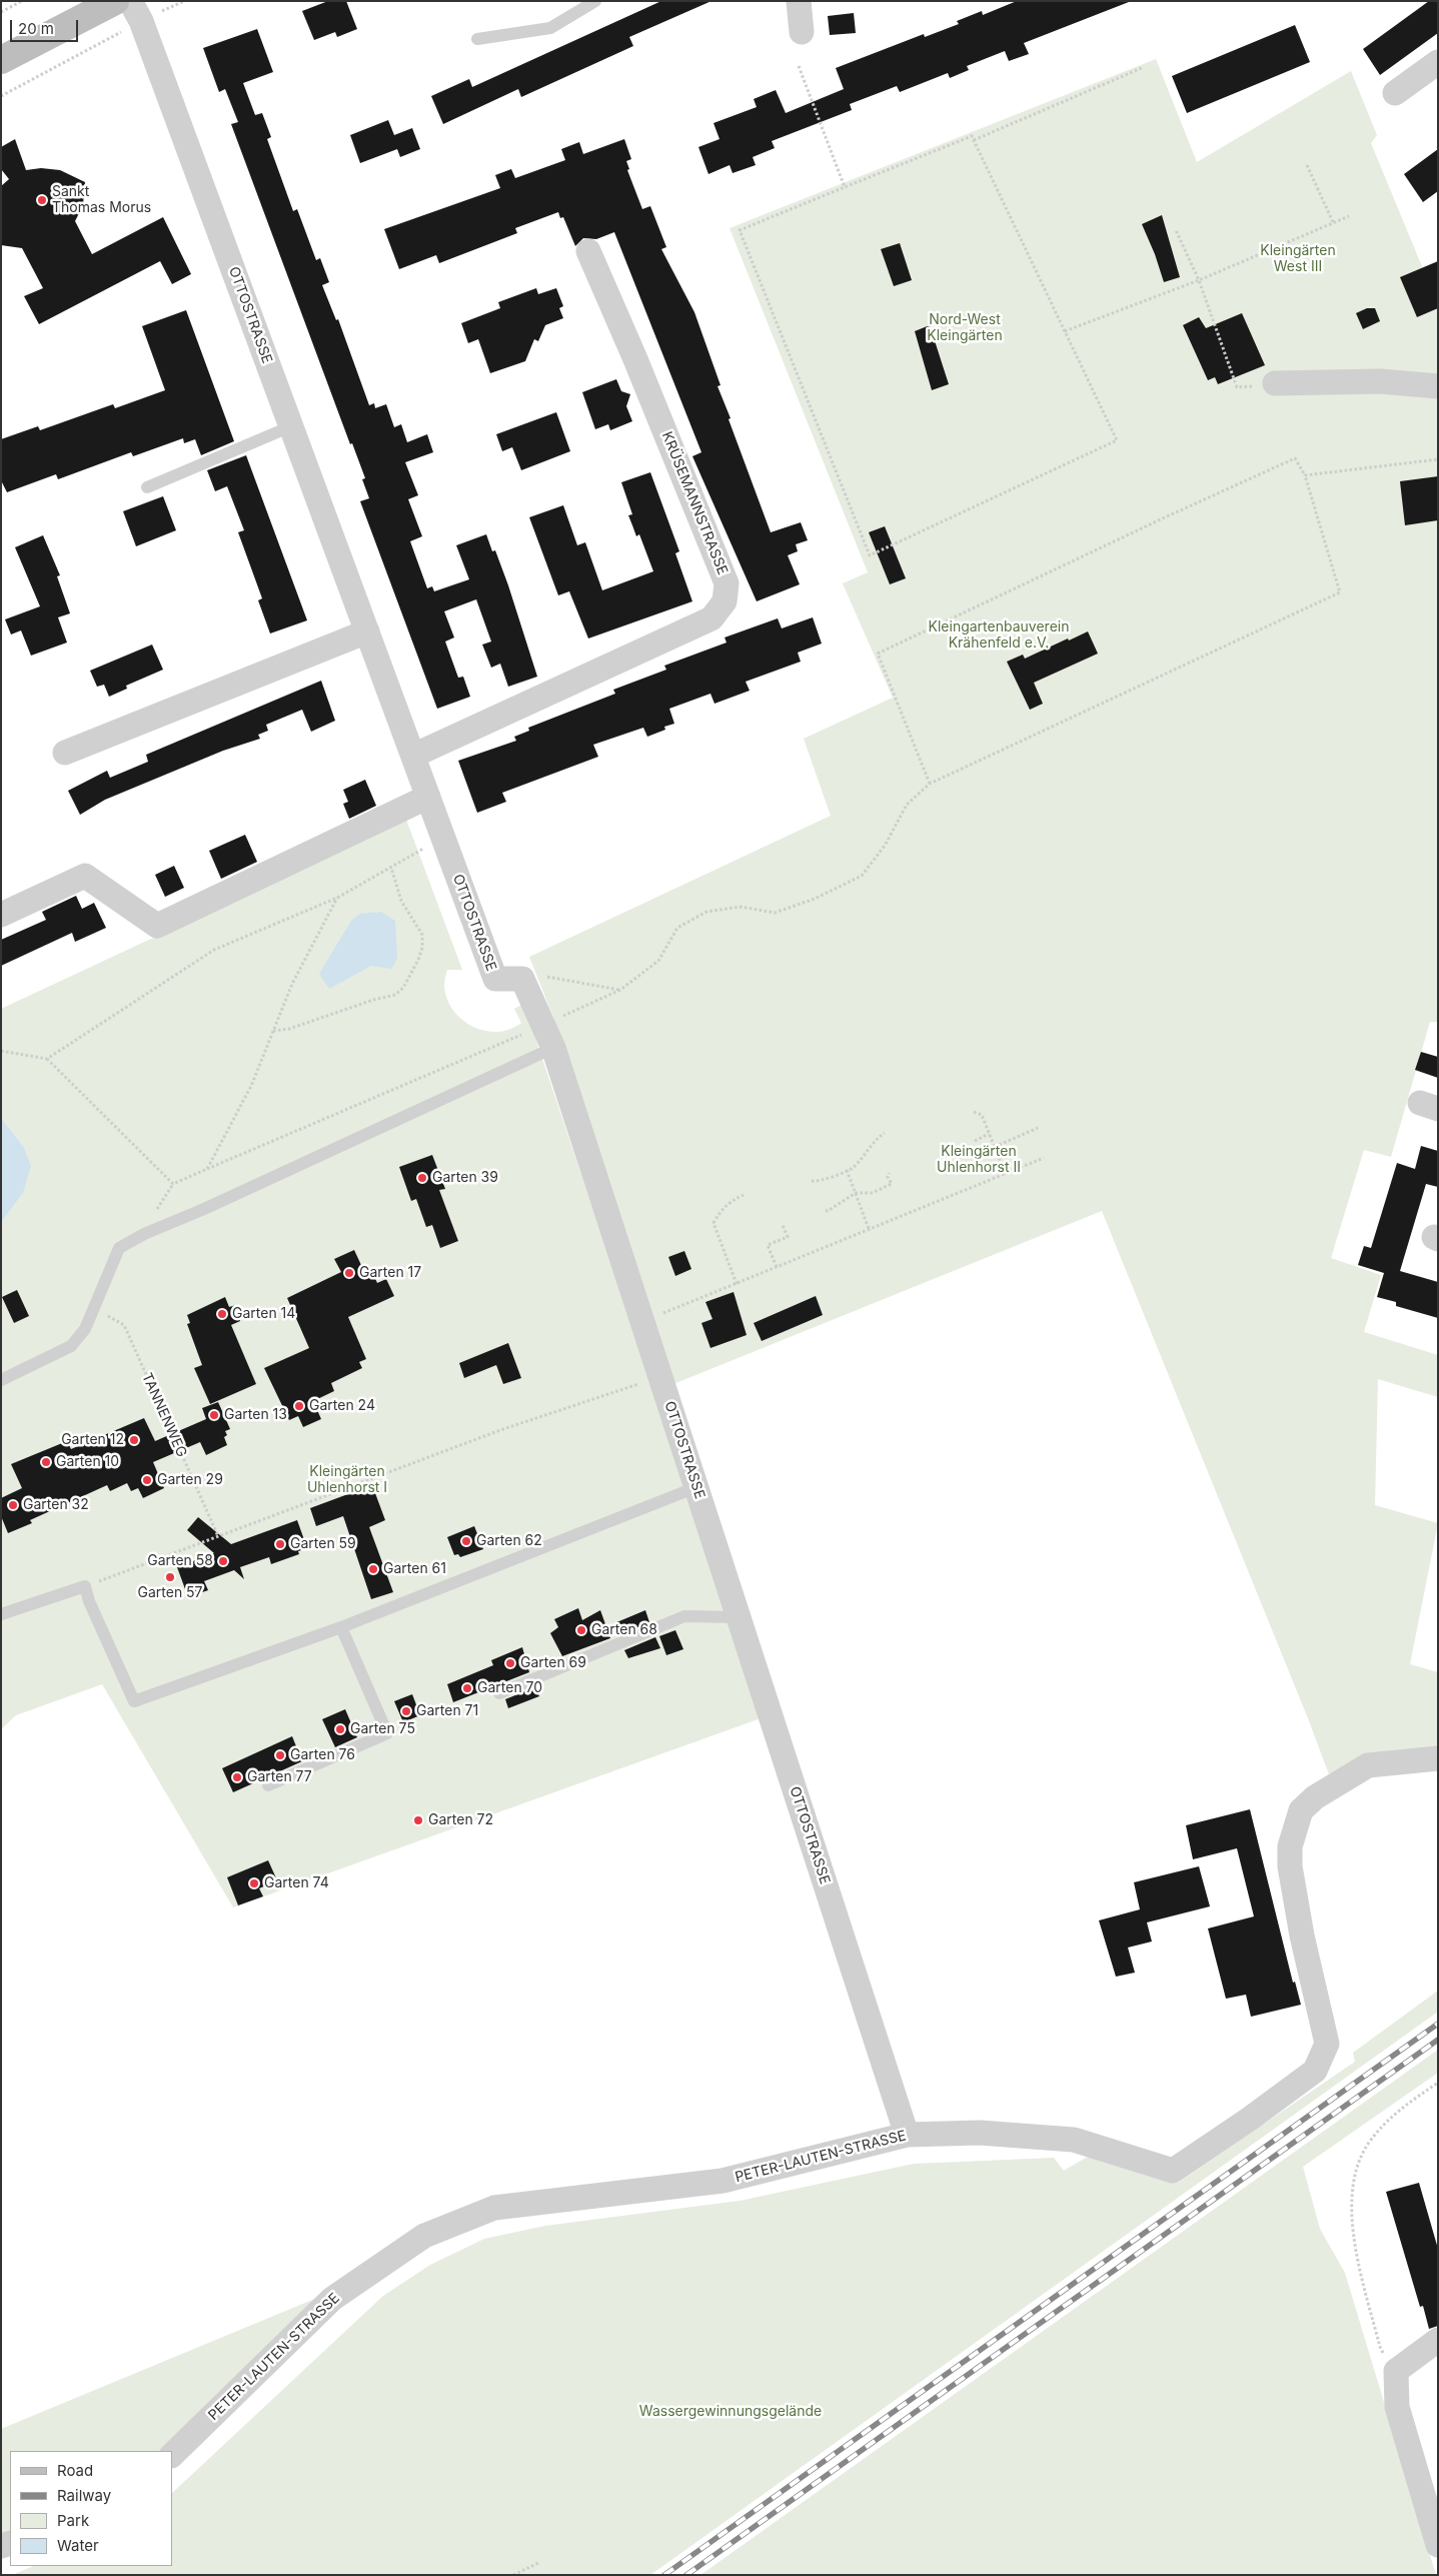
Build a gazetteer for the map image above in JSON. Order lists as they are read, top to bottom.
{
  "streets": {
    "street": ["OTTOSTRASSE", "KRÜSEMANNSTRASSE", "PETER-LAUTEN-STRASSE"],
    "path": ["TANNENWEG"]
  },
  "crossings": [
    ["OTTOSTRASSE", "KRÜSEMANNSTRASSE"],
    ["OTTOSTRASSE", "PETER-LAUTEN-STRASSE"]
  ],
  "parks": [
    "Kleingärten West III",
    "Nord-West Kleingärten",
    "Kleingartenbauverein Krähenfeld e.V.",
    "Kleingärten Uhlenhorst II",
    "Kleingärten Uhlenhorst I",
    "Wassergewinnungsgelände"
  ],
  "places": [
    "Sankt Thomas Morus",
    "Garten 39",
    "Garten 17",
    "Garten 14",
    "Garten 24",
    "Garten 13",
    "Garten 12",
    "Garten 10",
    "Garten 29",
    "Garten 32",
    "Garten 62",
    "Garten 59",
    "Garten 58",
    "Garten 61",
    "Garten 57",
    "Garten 68",
    "Garten 69",
    "Garten 70",
    "Garten 71",
    "Garten 75",
    "Garten 76",
    "Garten 77",
    "Garten 72",
    "Garten 74"
  ],
  "legend": [
    "Road",
    "Railway",
    "Park",
    "Water"
  ],
  "scale_bar": "20 m"
}
